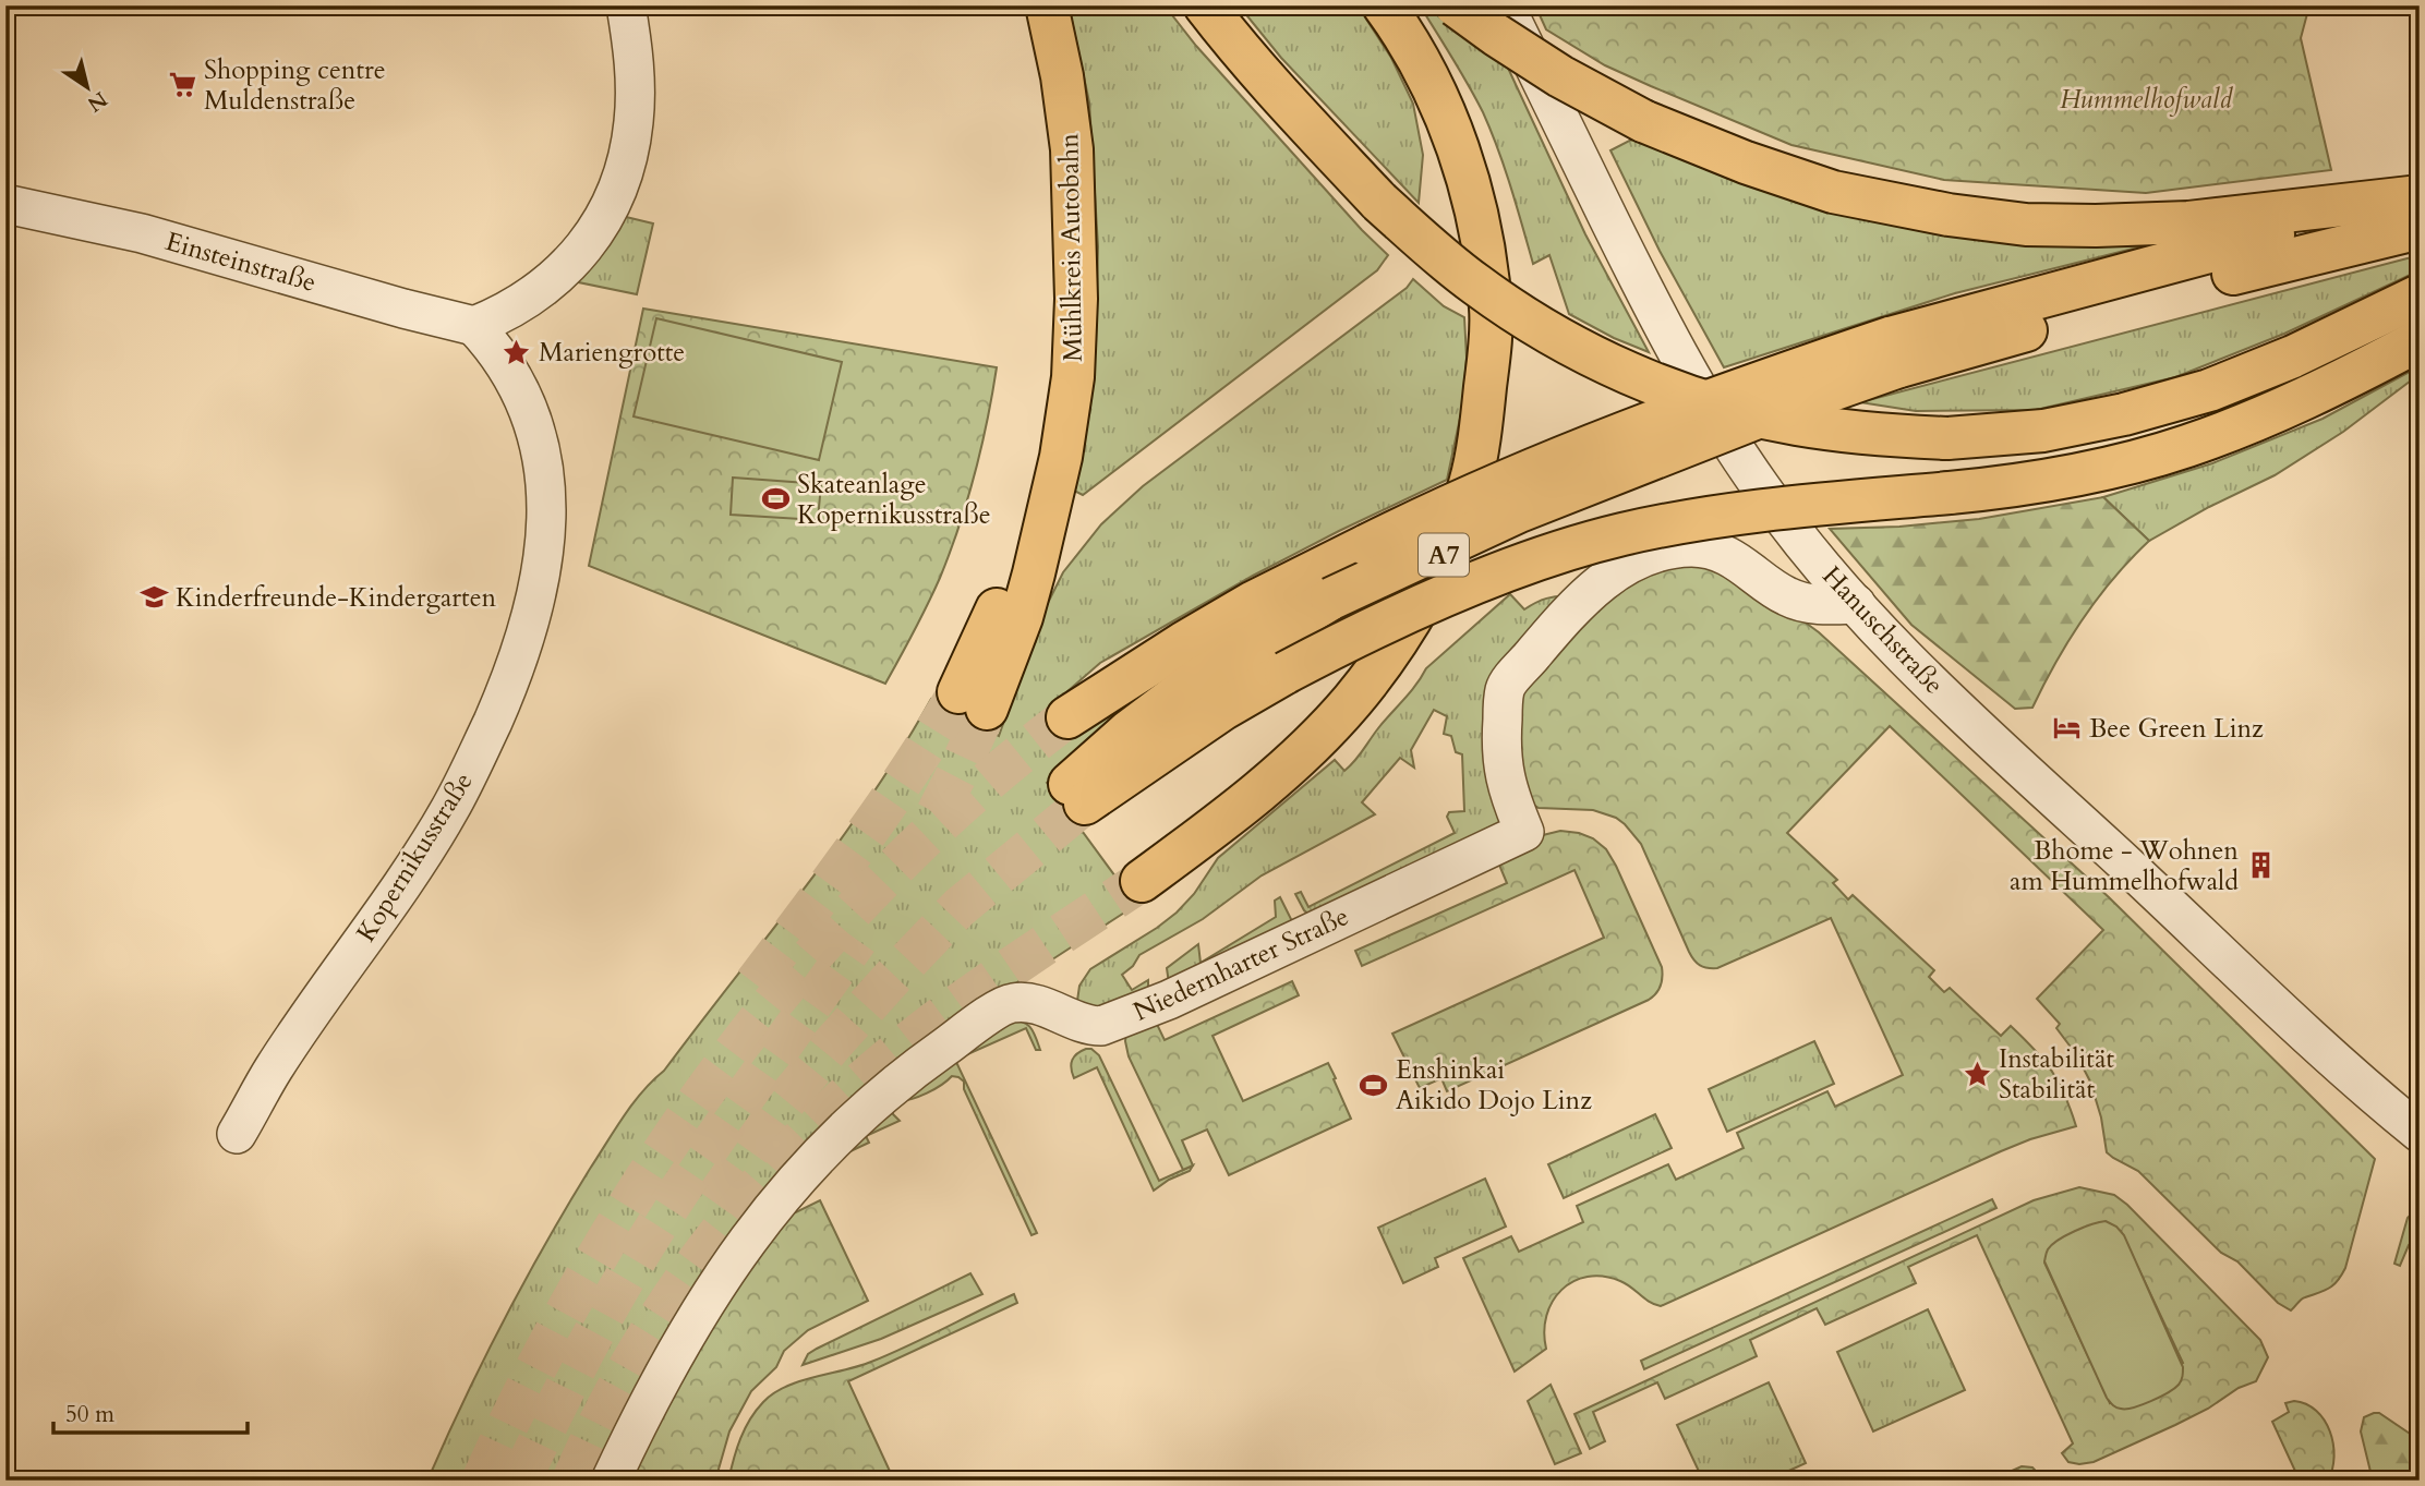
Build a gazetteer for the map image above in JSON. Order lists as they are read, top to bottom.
{
  "streets": {
    "highway": ["Mühlkreis Autobahn", "A7"],
    "street": [
      "Einsteinstraße",
      "Hanuschstraße",
      "Kopernikusstraße",
      "Niedernharter Straße"
    ]
  },
  "crossings": [
    ["Einsteinstraße", "Kopernikusstraße"],
    ["Hanuschstraße", "Niedernharter Straße"]
  ],
  "parks": ["Hummelhofwald"],
  "places": {
    "supermarket": ["Shopping centre Muldenstraße"],
    "place": ["Mariengrotte", "Instabilität Stabilität"],
    "sports": ["Skateanlage Kopernikusstraße", "Enshinkai Aikido Dojo Linz"],
    "school or university": ["Kinderfreunde-Kindergarten"],
    "hotel": ["Bee Green Linz"],
    "building": ["Bhome - Wohnen am Hummelhofwald"]
  },
  "scale_bar": "50 m",
  "north": "bottom right"
}
